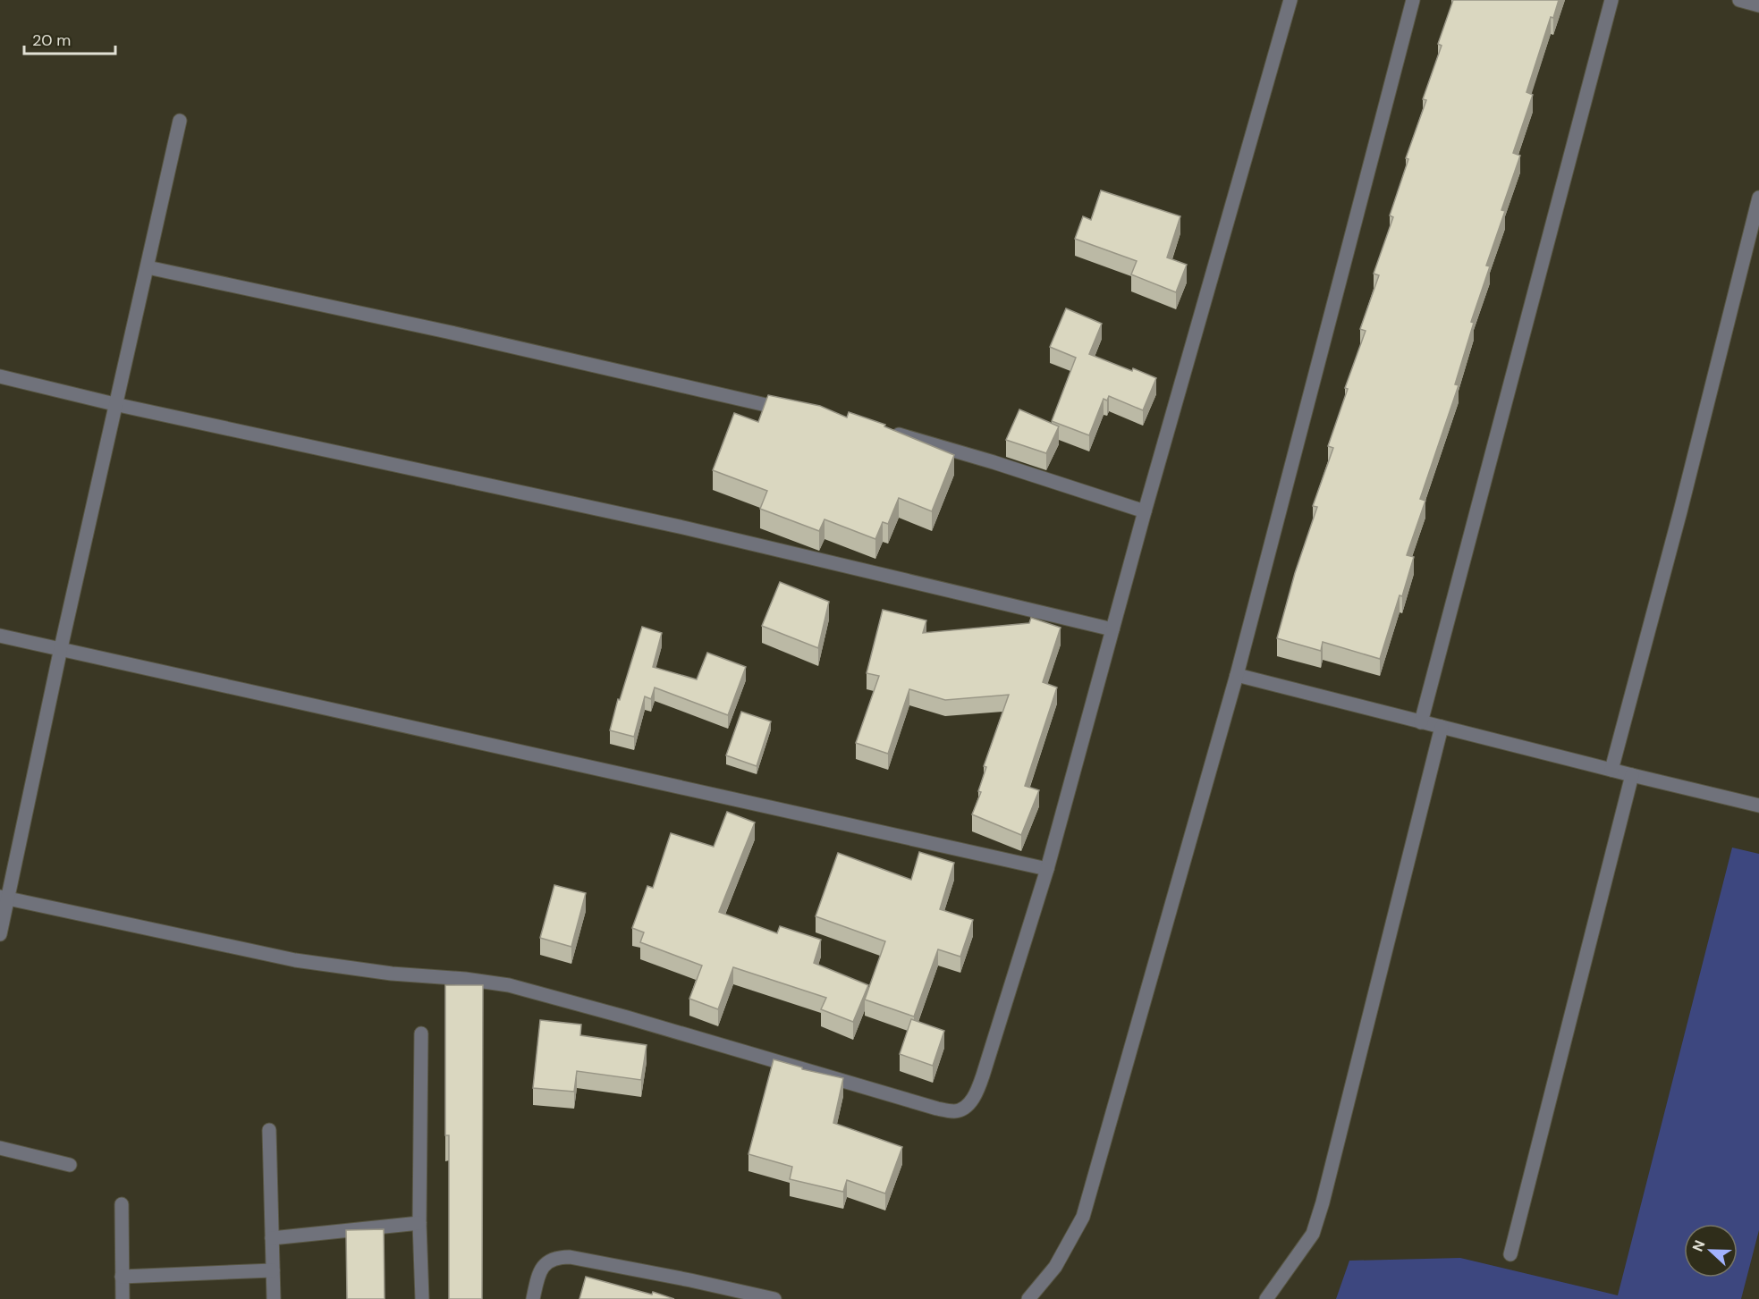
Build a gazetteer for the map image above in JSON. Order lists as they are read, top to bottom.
{
  "scale_bar": "20 m",
  "north": "left"
}
